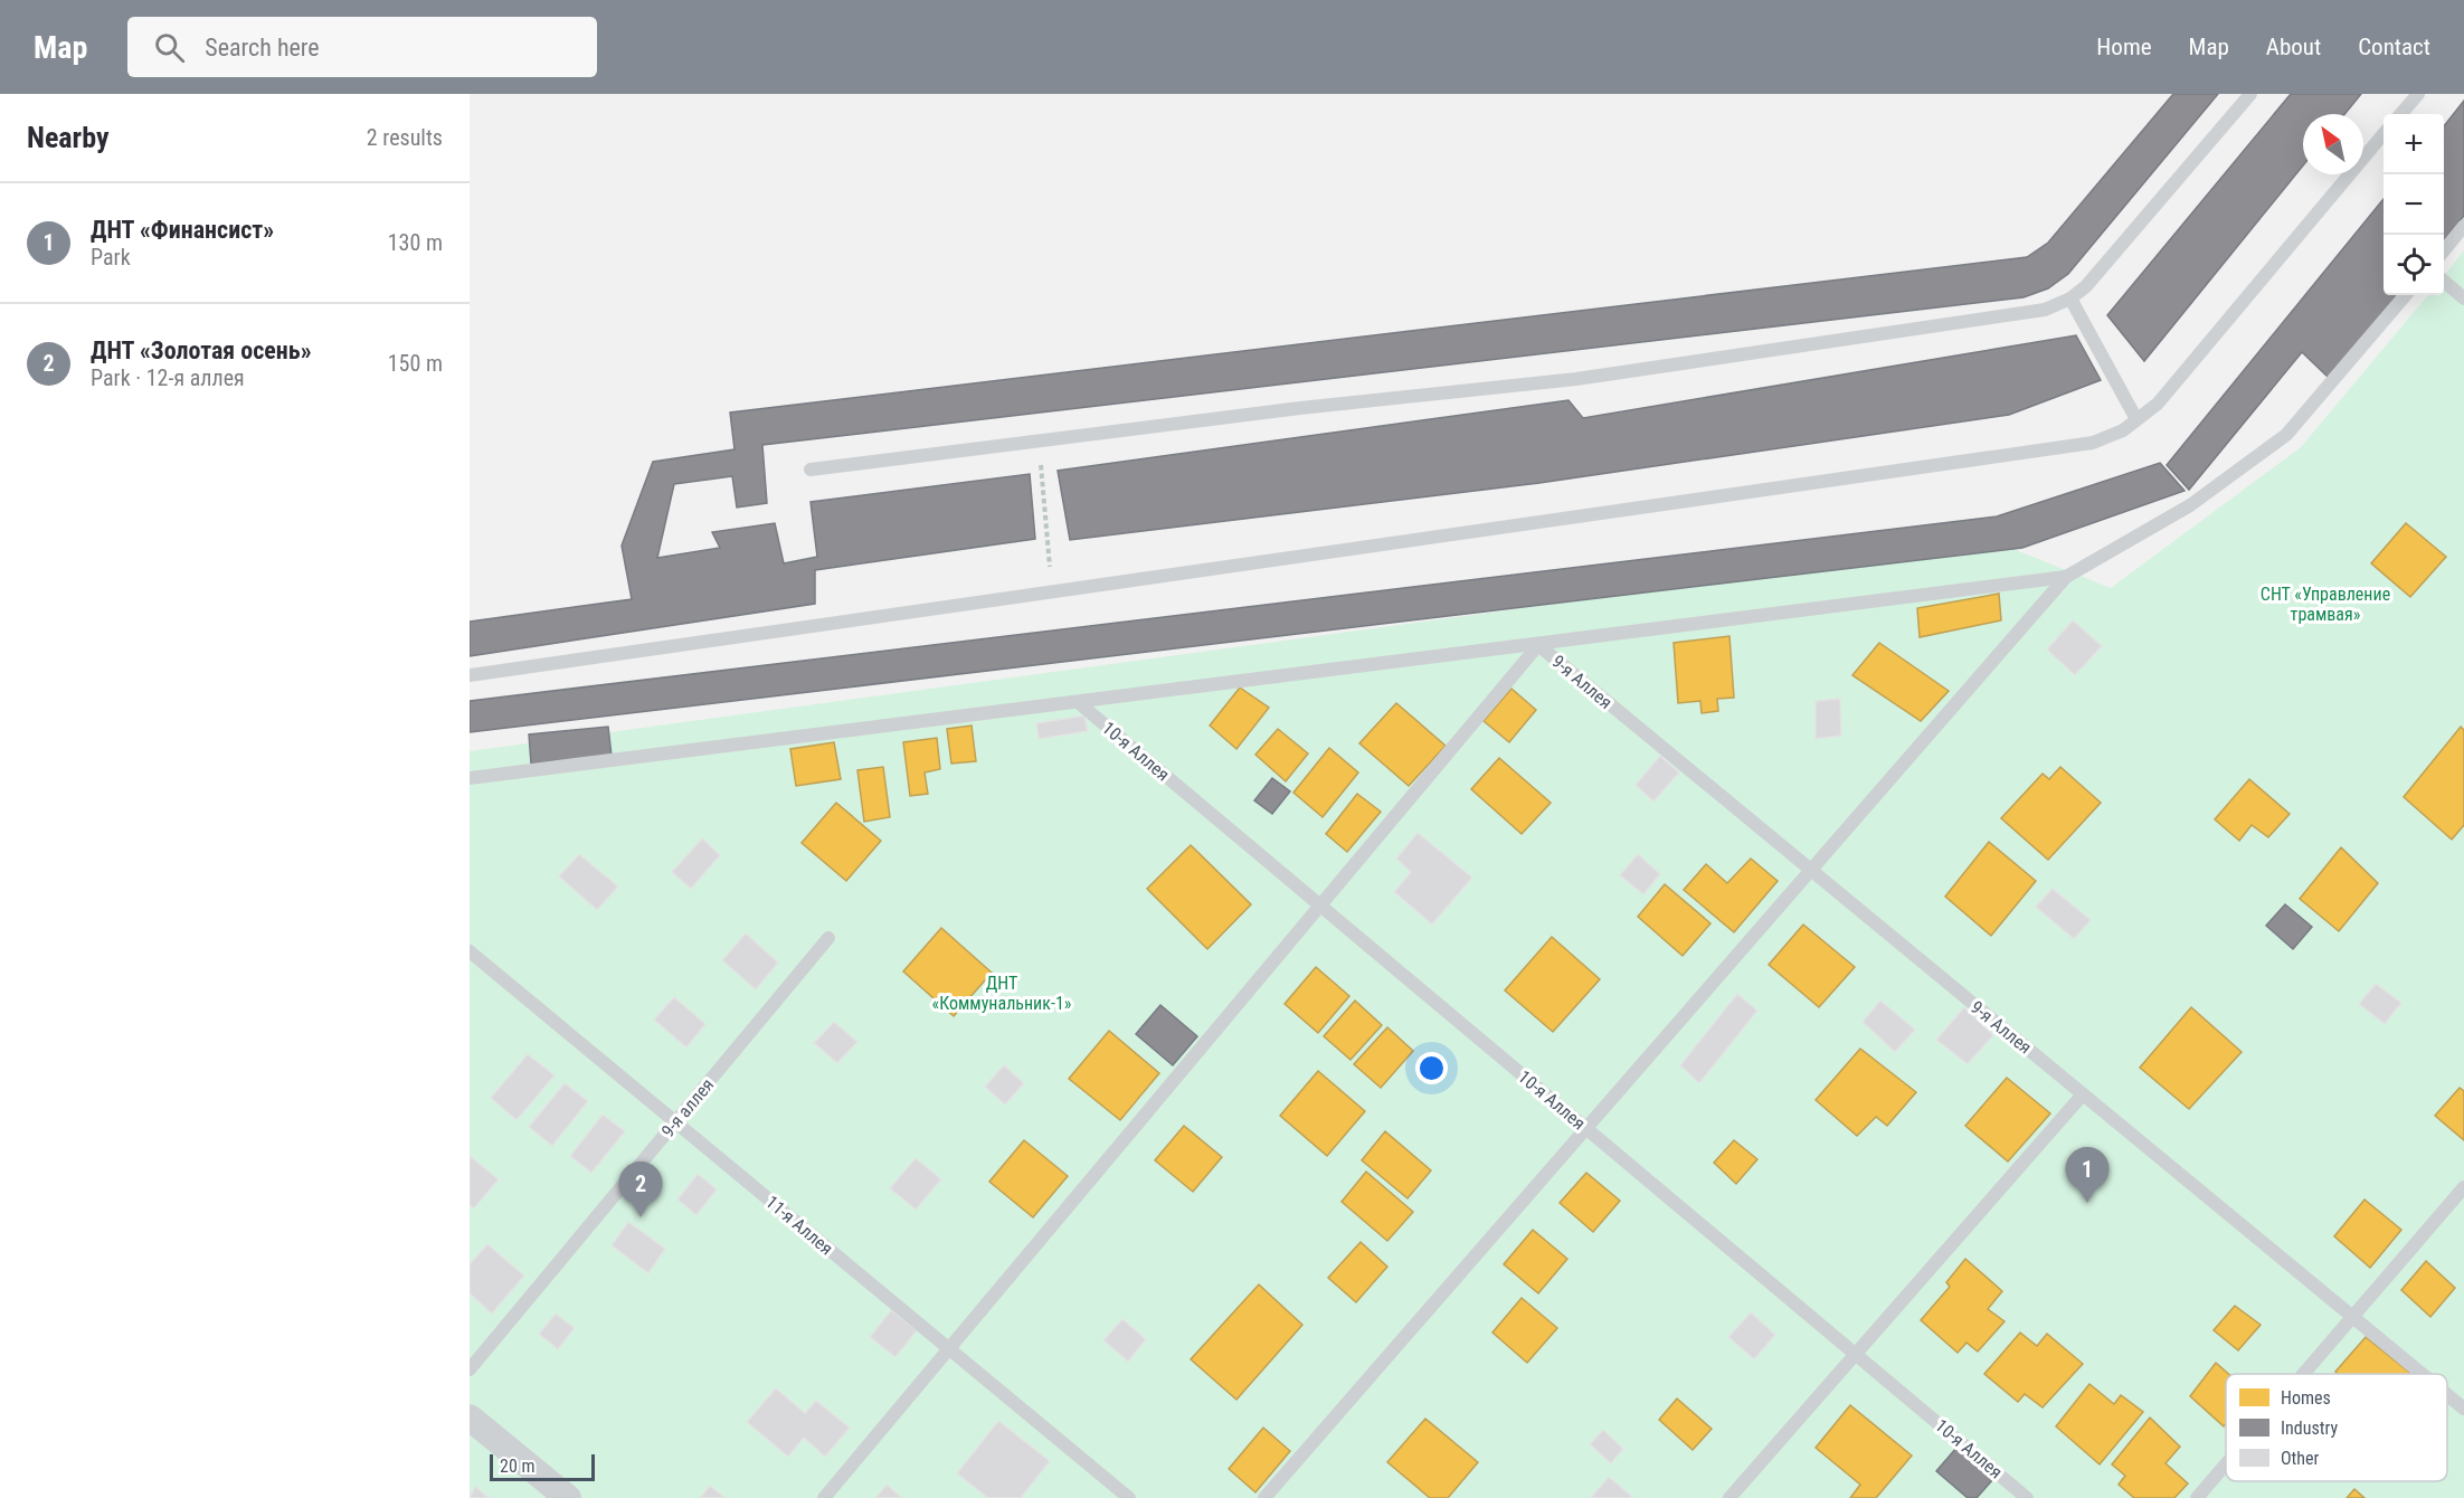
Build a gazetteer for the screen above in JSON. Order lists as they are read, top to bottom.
{
  "streets": {
    "lane": [
      "9-я Аллея",
      "10-я Аллея",
      "9-я аллея",
      "11-я Аллея"
    ]
  },
  "crossings": [
    ["9-я аллея", "11-я Аллея"]
  ],
  "parks": ["СНТ «Управление трамвая»", "ДНТ «Коммунальник-1»"],
  "legend": ["Homes", "Industry", "Other"],
  "scale_bar": "20 m",
  "north": "top left",
  "page": {
    "header": "Map",
    "search": "Search here",
    "nav": [
      "Home",
      "Map",
      "About",
      "Contact"
    ],
    "heading": ["Nearby", "2 results"],
    "map_buttons": ["+", "−"],
    "list": [
      {
        "mark": "1",
        "name": "ДНТ «Финансист»",
        "note": "Park",
        "value": "130 m"
      },
      {
        "mark": "2",
        "name": "ДНТ «Золотая осень»",
        "note": "Park · 12-я аллея",
        "value": "150 m"
      }
    ],
    "pins": ["1", "2"],
    "scale": "20 m"
  }
}
